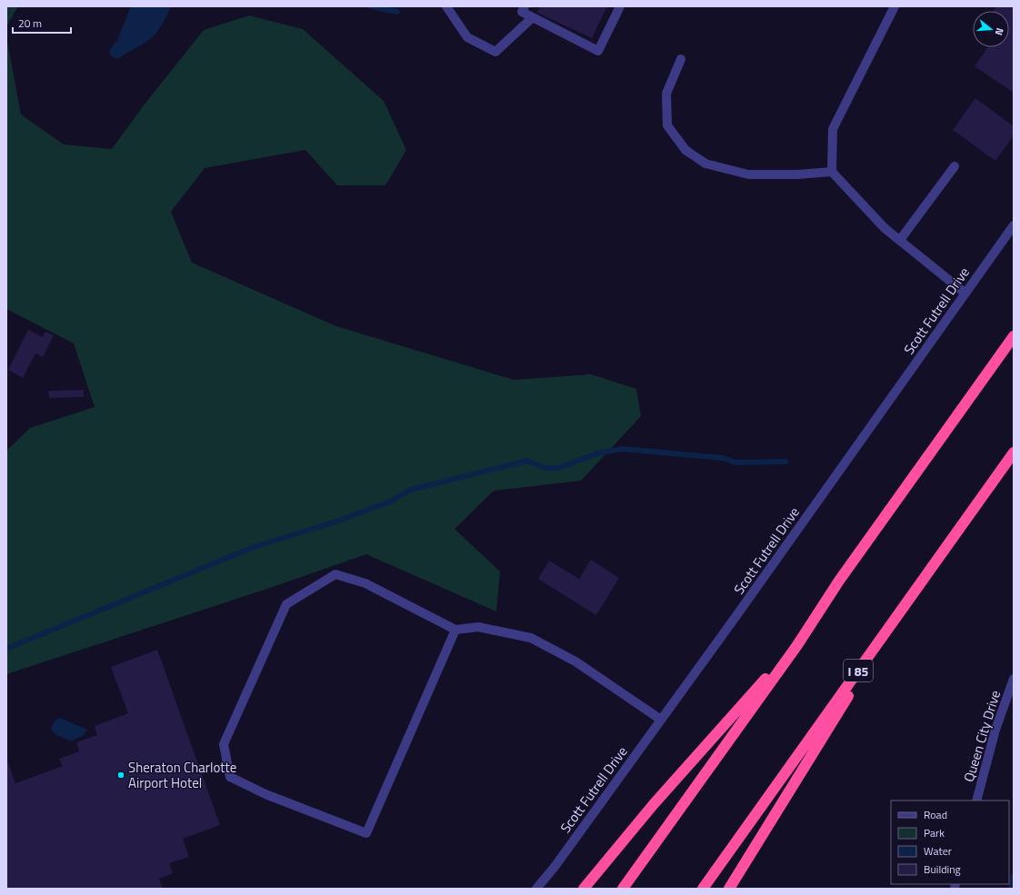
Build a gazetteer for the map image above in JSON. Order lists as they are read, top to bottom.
{
  "streets": {
    "highway": ["I 85"],
    "street": ["Scott Futrell Drive", "Queen City Drive"]
  },
  "places": ["Sheraton Charlotte Airport Hotel"],
  "legend": [
    "Road",
    "Park",
    "Water",
    "Building"
  ],
  "scale_bar": "20 m",
  "north": "right"
}
